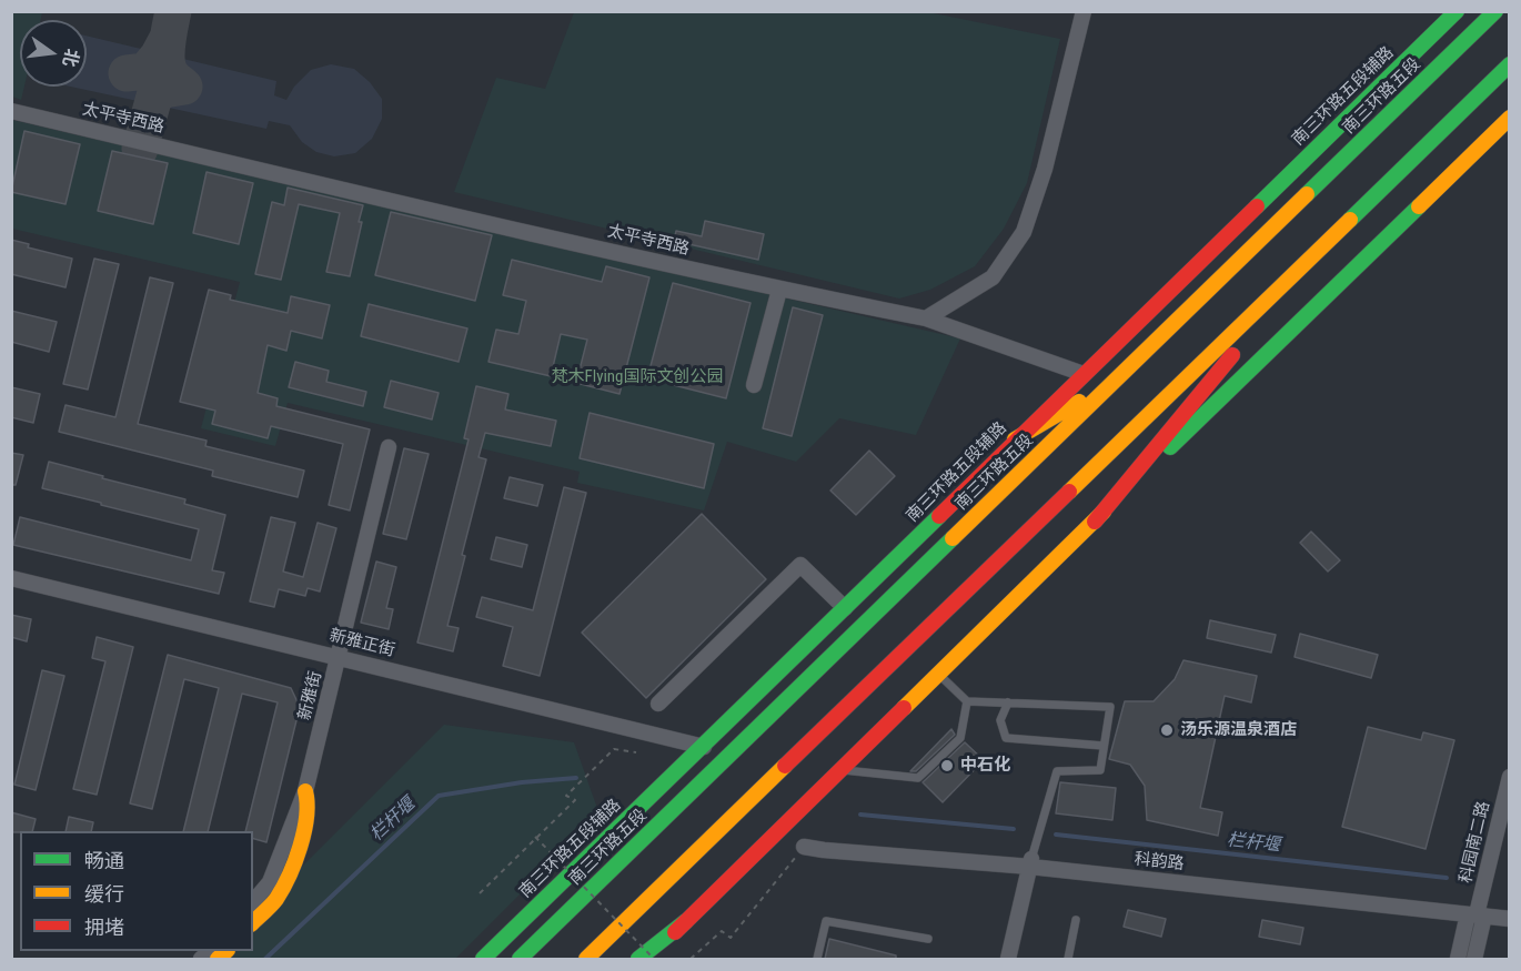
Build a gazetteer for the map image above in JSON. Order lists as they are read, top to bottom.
{
  "streets": {
    "main road": ["南三环路五段辅路", "南三环路五段"],
    "street": [
      "太平寺西路",
      "新雅正街",
      "新雅街",
      "科园南二路",
      "科韵路"
    ]
  },
  "crossings": [
    ["南三环路五段辅路", "太平寺西路"],
    ["南三环路五段辅路", "新雅正街"],
    ["新雅正街", "新雅街"],
    ["科园南二路", "科韵路"]
  ],
  "water": ["栏杆堰"],
  "parks": ["梵木Flying国际文创公园"],
  "places": ["汤乐源温泉酒店", "中石化"],
  "legend": ["畅通", "缓行", "拥堵"],
  "north": "right"
}
